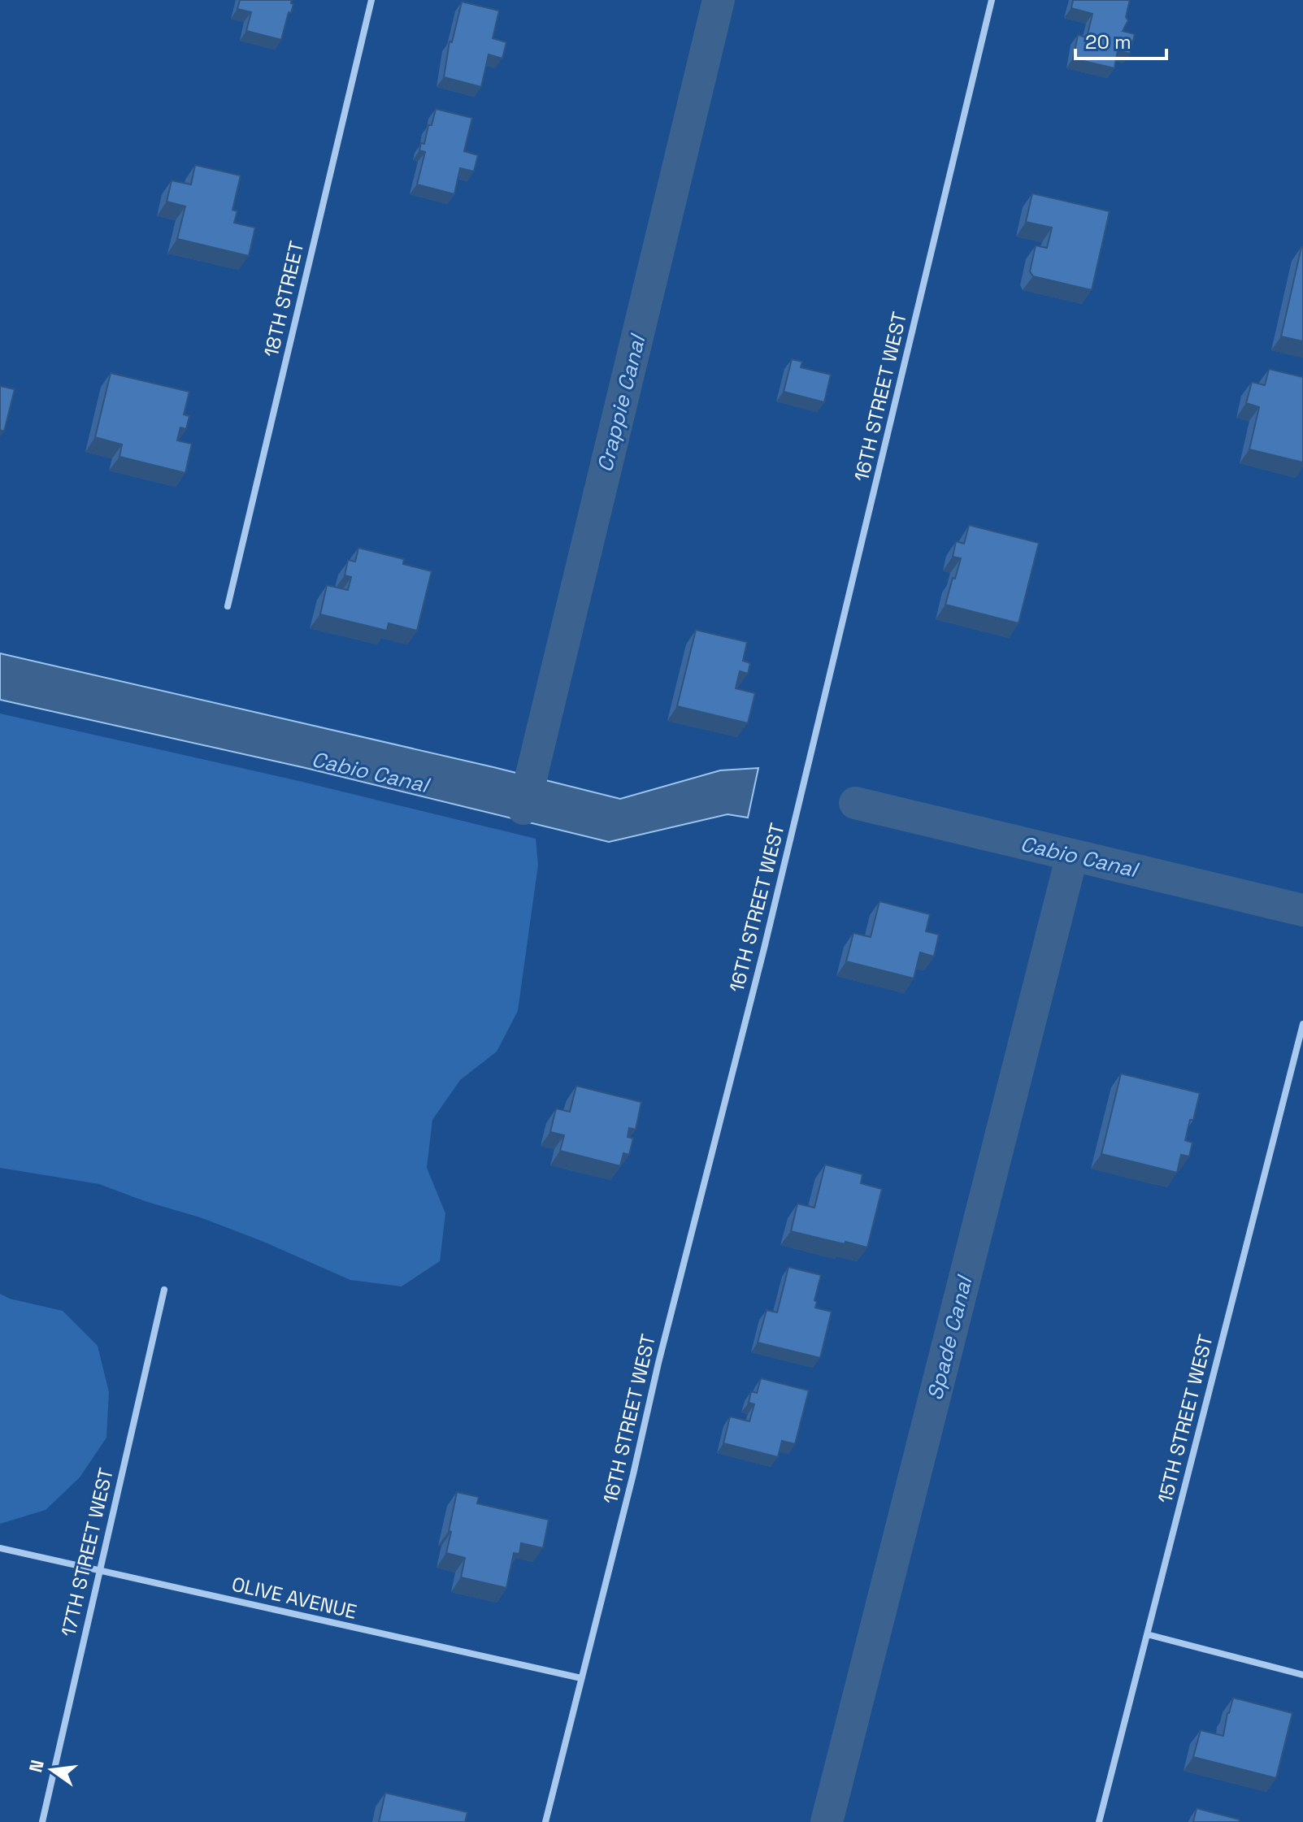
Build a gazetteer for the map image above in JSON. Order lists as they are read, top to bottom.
{
  "streets": {
    "street": [
      "18TH STREET",
      "16TH STREET WEST",
      "15TH STREET WEST",
      "17TH STREET WEST",
      "OLIVE AVENUE"
    ]
  },
  "crossings": [
    ["16TH STREET WEST", "OLIVE AVENUE"],
    ["17TH STREET WEST", "OLIVE AVENUE"]
  ],
  "water": ["Crappie Canal", "Cabio Canal", "Spade Canal"],
  "scale_bar": "20 m",
  "north": "left"
}
